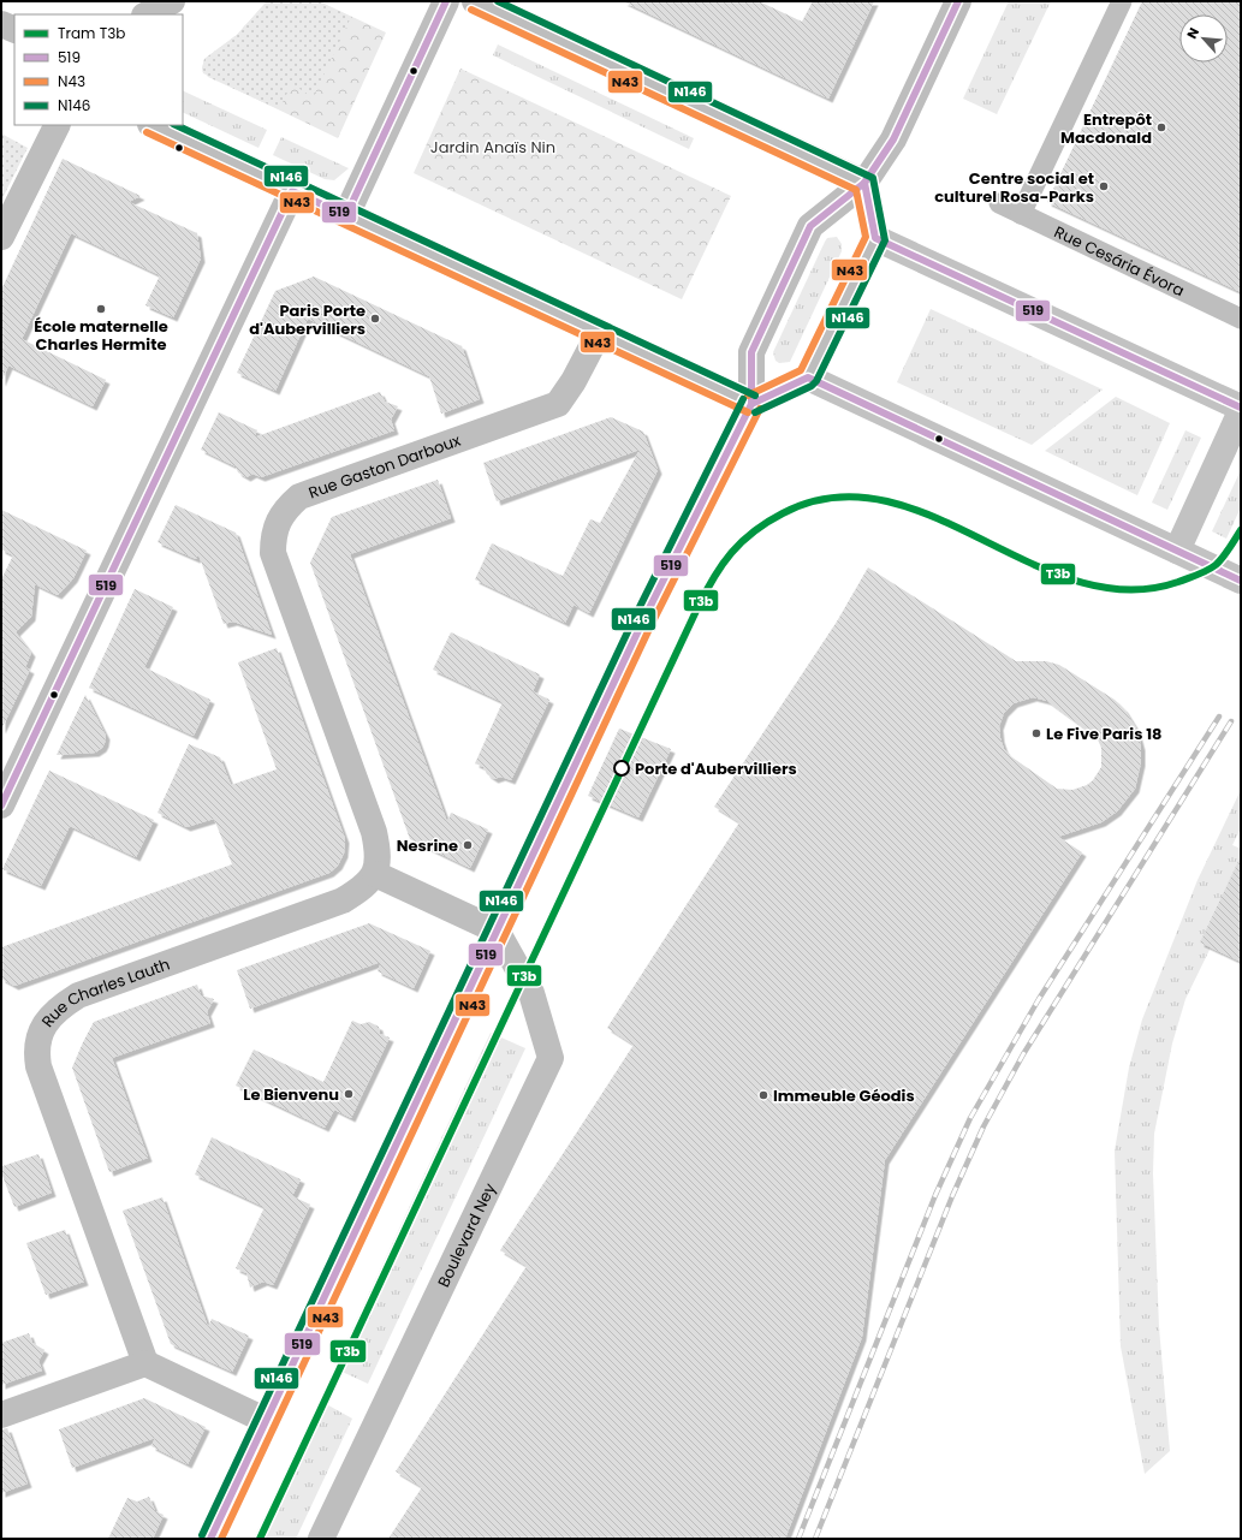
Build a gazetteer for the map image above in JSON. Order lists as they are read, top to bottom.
{
  "streets": {
    "street": [
      "Rue Cesária Évora",
      "Rue Gaston Darboux",
      "Rue Charles Lauth",
      "Boulevard Ney"
    ]
  },
  "crossings": [
    ["Rue Gaston Darboux", "Rue Charles Lauth"]
  ],
  "parks": ["Jardin Anaïs Nin"],
  "places": [
    "Entrepôt Macdonald",
    "Centre social et culturel Rosa-Parks",
    "École maternelle Charles Hermite",
    "Paris Porte d'Aubervilliers",
    "Le Five Paris 18",
    "Porte d'Aubervilliers",
    "Nesrine",
    "Le Bienvenu",
    "Immeuble Géodis"
  ],
  "lines": [
    "transit line 519",
    "transit line N146",
    "transit line N43",
    "tram line T3b"
  ],
  "legend": [
    "Tram T3b",
    "519",
    "N43",
    "N146"
  ],
  "north": "top left"
}
